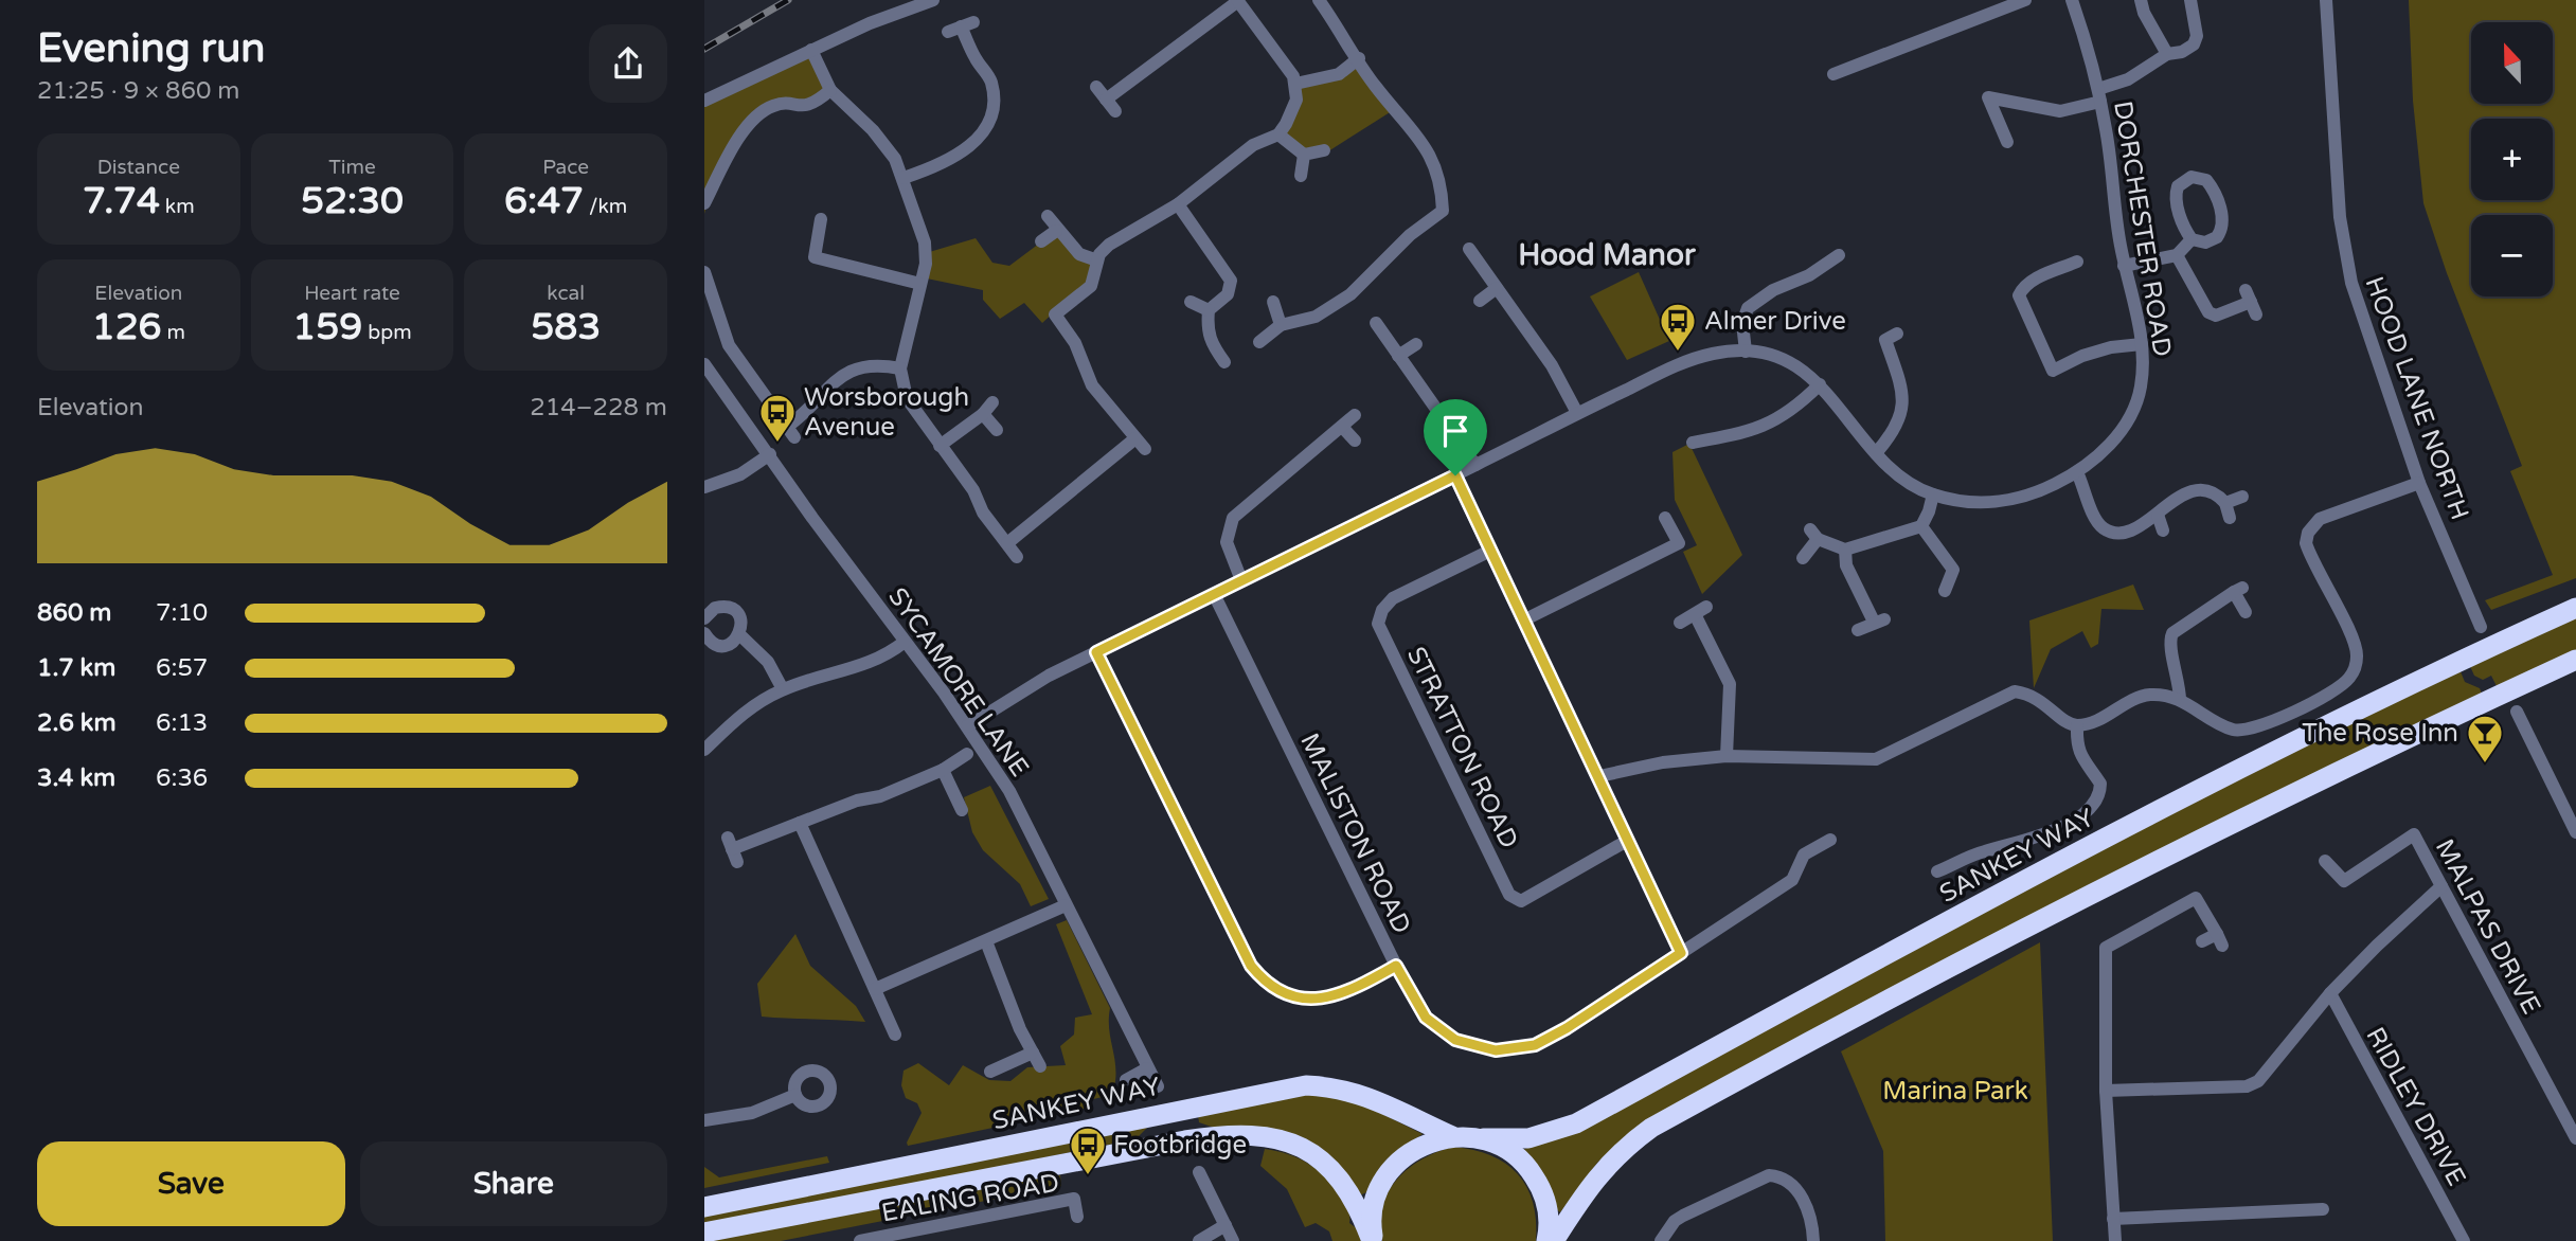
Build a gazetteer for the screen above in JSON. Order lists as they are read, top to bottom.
{
  "streets": {
    "highway": ["SANKEY WAY"],
    "street": [
      "DORCHESTER ROAD",
      "HOOD LANE NORTH",
      "SYCAMORE LANE",
      "STRATTON ROAD",
      "MALISTON ROAD",
      "MALPAS DRIVE",
      "RIDLEY DRIVE",
      "EALING ROAD"
    ]
  },
  "crossings": [
    ["DORCHESTER ROAD", "SYCAMORE LANE"],
    ["DORCHESTER ROAD", "MALISTON ROAD"]
  ],
  "districts": ["Hood Manor"],
  "parks": ["Marina Park"],
  "places": {
    "bus stop": ["Almer Drive", "Worsborough Avenue", "Footbridge"],
    "bar": ["The Rose Inn"]
  },
  "north": "top",
  "page": {
    "heading": ["Evening run", "21:25 · 9 × 860 m"],
    "map_buttons": ["+", "−"],
    "stats": [
      ["Distance", "7.74 km"],
      ["Time", "52:30"],
      ["Pace", "6:47 /km"],
      ["Elevation", "126 m"],
      ["Heart rate", "159 bpm"],
      ["kcal", "583"]
    ],
    "chart": ["Elevation", "214–228 m"],
    "list": [
      {
        "name": "860 m",
        "note": "7:10"
      },
      {
        "name": "1.7 km",
        "note": "6:57"
      },
      {
        "name": "2.6 km",
        "note": "6:13"
      },
      {
        "name": "3.4 km",
        "note": "6:36"
      }
    ],
    "buttons": ["Save", "Share"]
  }
}
